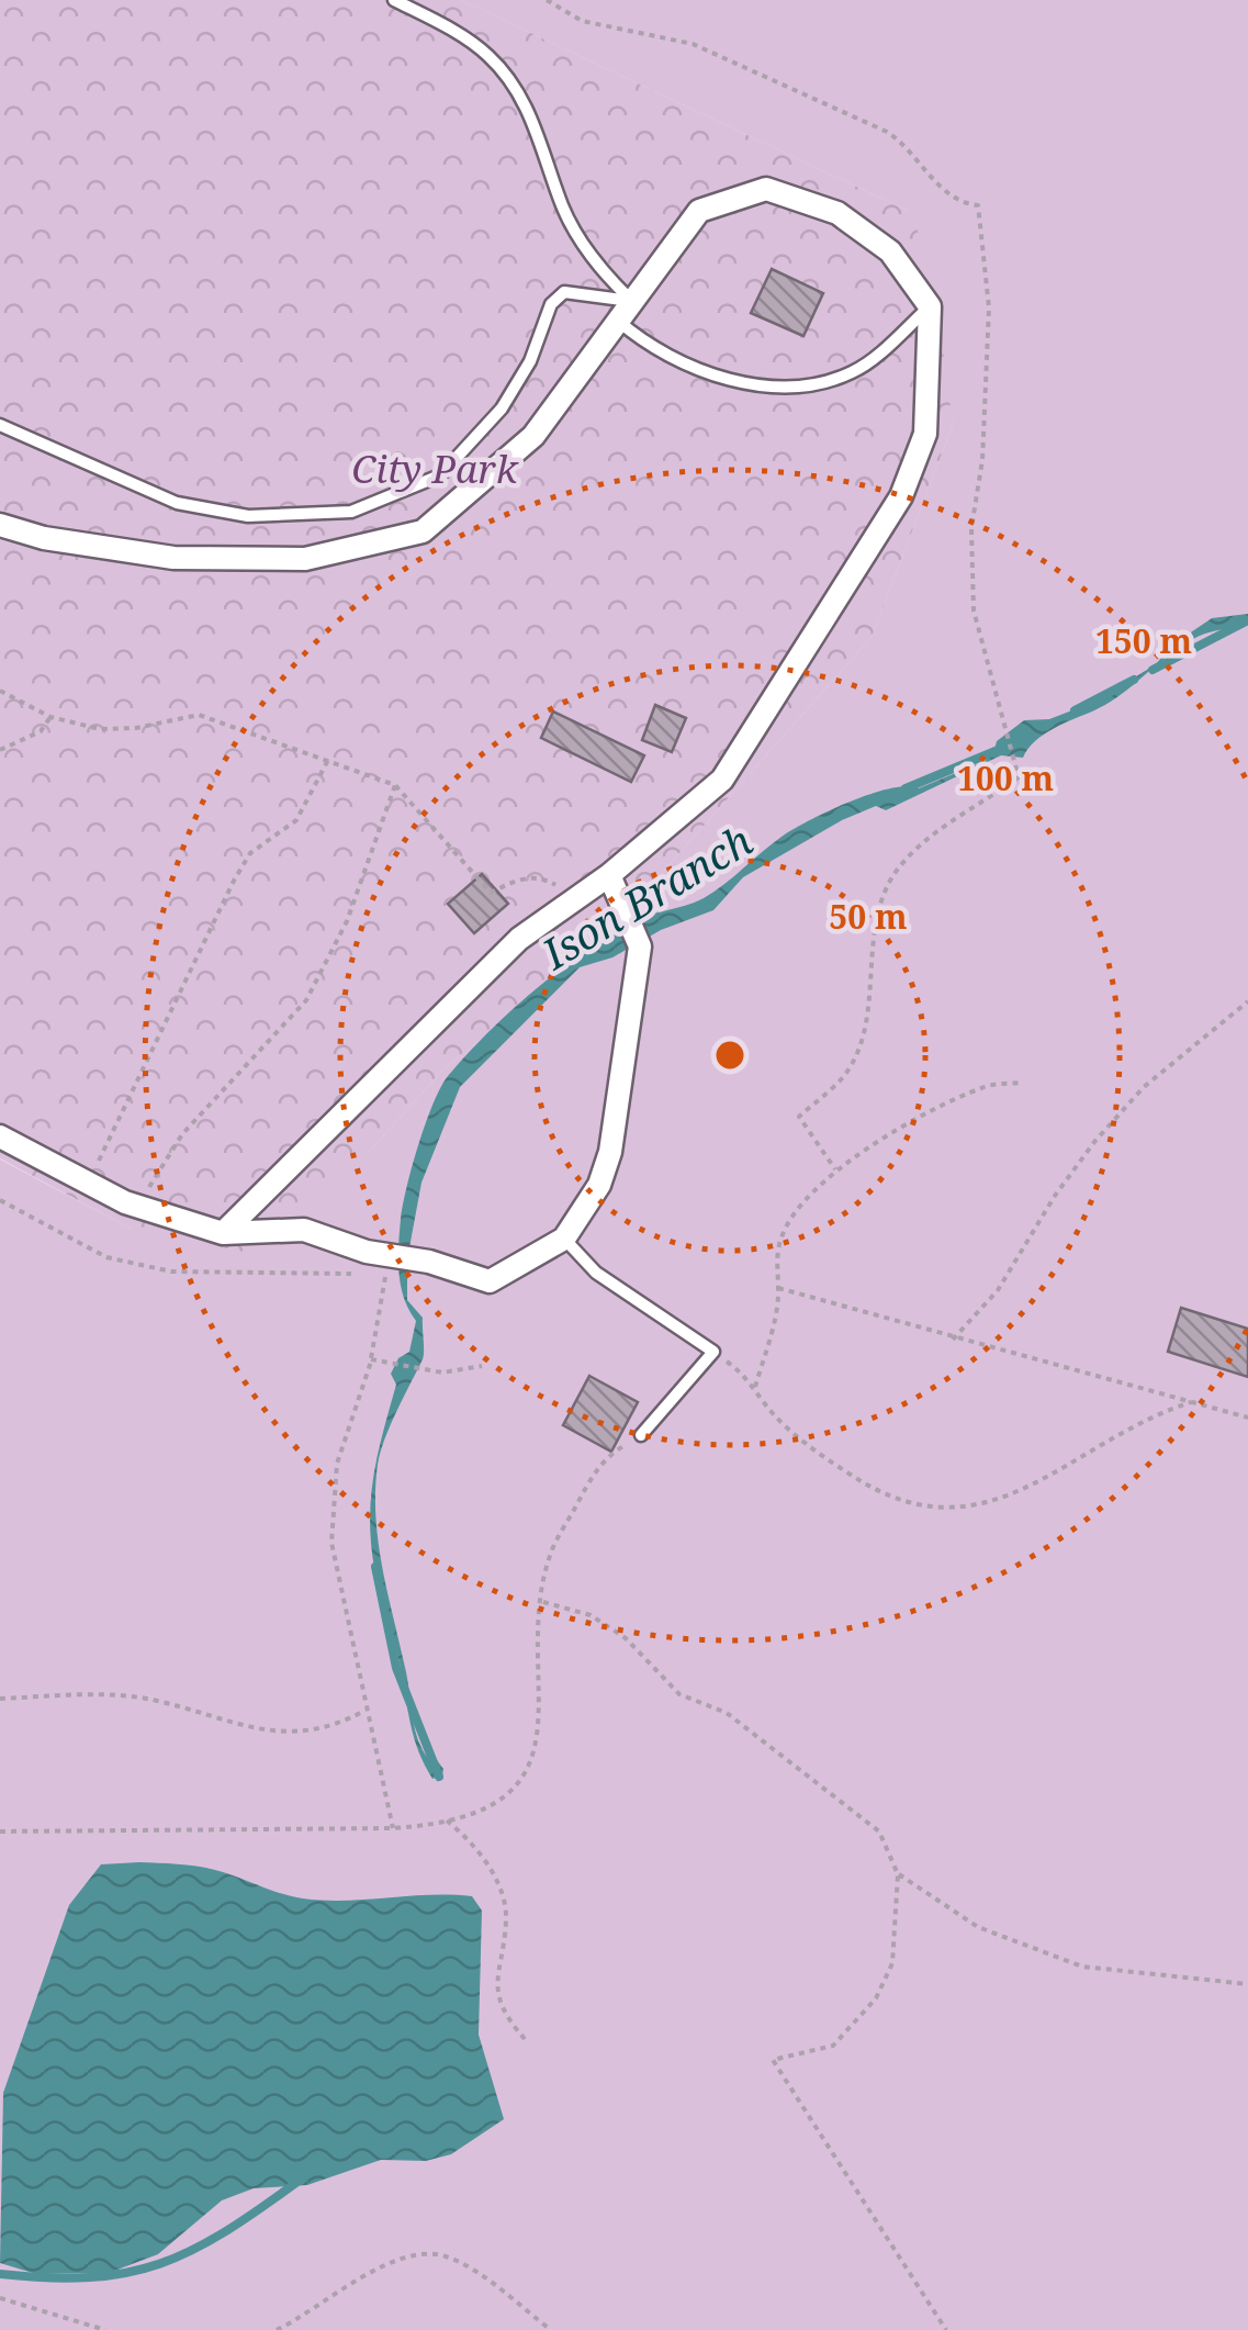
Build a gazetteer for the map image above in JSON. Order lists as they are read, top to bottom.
{
  "water": ["Ison Branch"],
  "parks": ["City Park"],
  "rings": ["150 m", "100 m", "50 m"]
}
